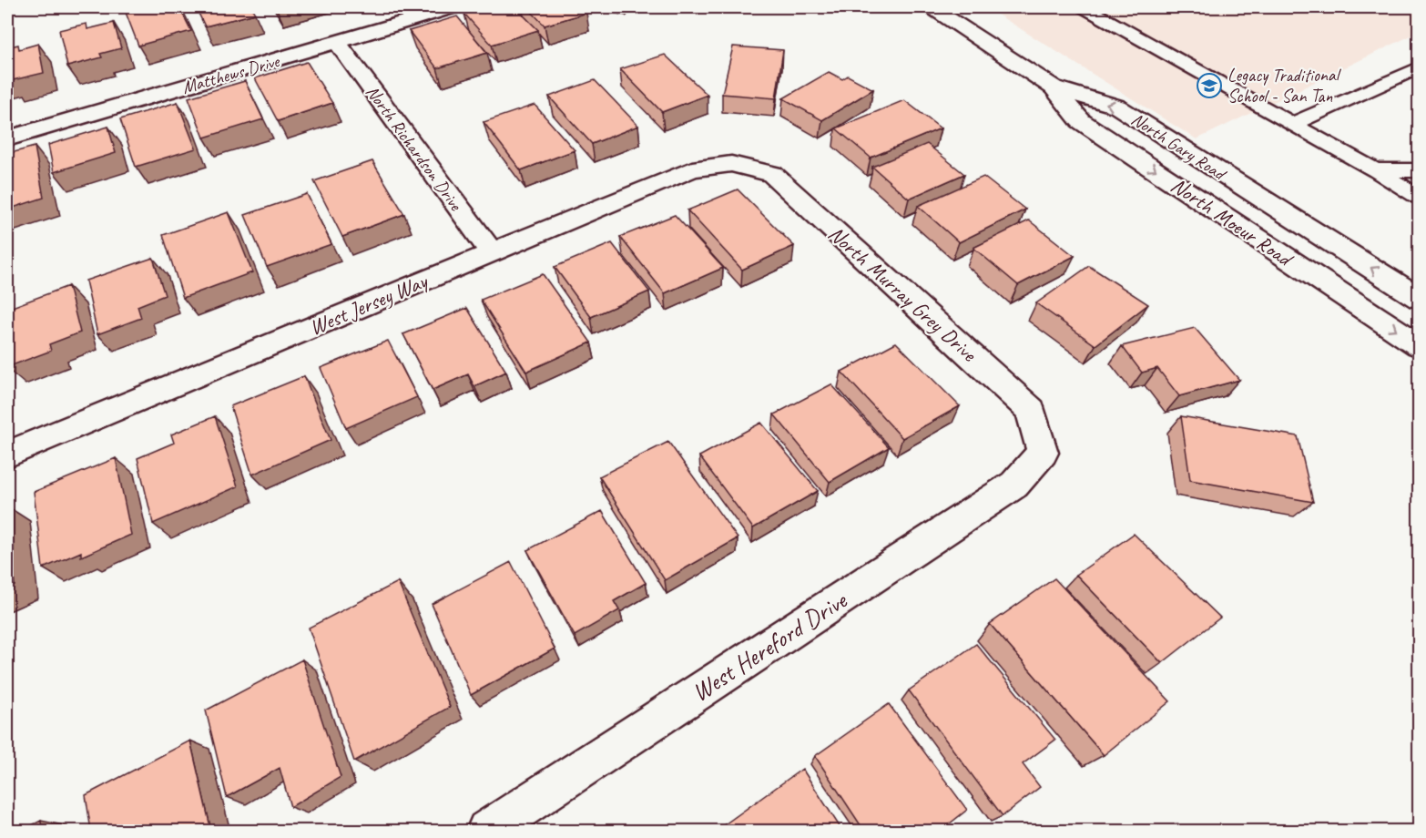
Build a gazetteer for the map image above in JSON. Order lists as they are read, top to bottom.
{
  "streets": {
    "street": [
      "Matthews Drive",
      "North Gary Road",
      "North Richardson Drive",
      "North Moeur Road",
      "North Murray Grey Drive",
      "West Jersey Way",
      "West Hereford Drive"
    ]
  },
  "crossings": [
    ["Matthews Drive", "North Richardson Drive"],
    ["North Gary Road", "North Moeur Road"],
    ["North Richardson Drive", "West Jersey Way"],
    ["North Murray Grey Drive", "West Jersey Way"],
    ["North Murray Grey Drive", "West Hereford Drive"]
  ],
  "one_way": ["North Gary Road", "North Moeur Road"],
  "places": {
    "school or university": ["Legacy Traditional School - San Tan"]
  }
}
